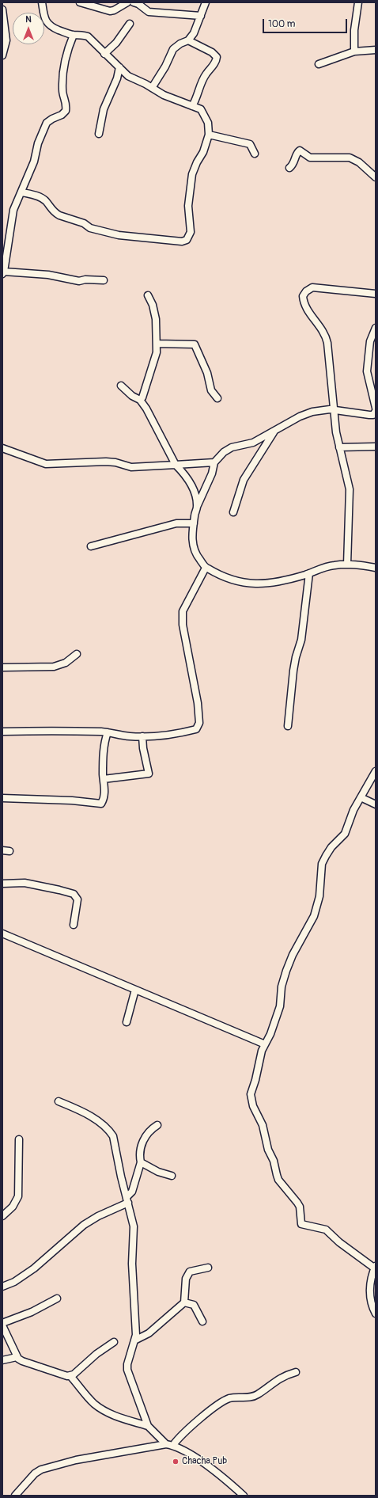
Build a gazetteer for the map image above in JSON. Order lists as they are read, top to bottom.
{
  "places": ["Chacha Pub"],
  "scale_bar": "100 m",
  "north": "top"
}
